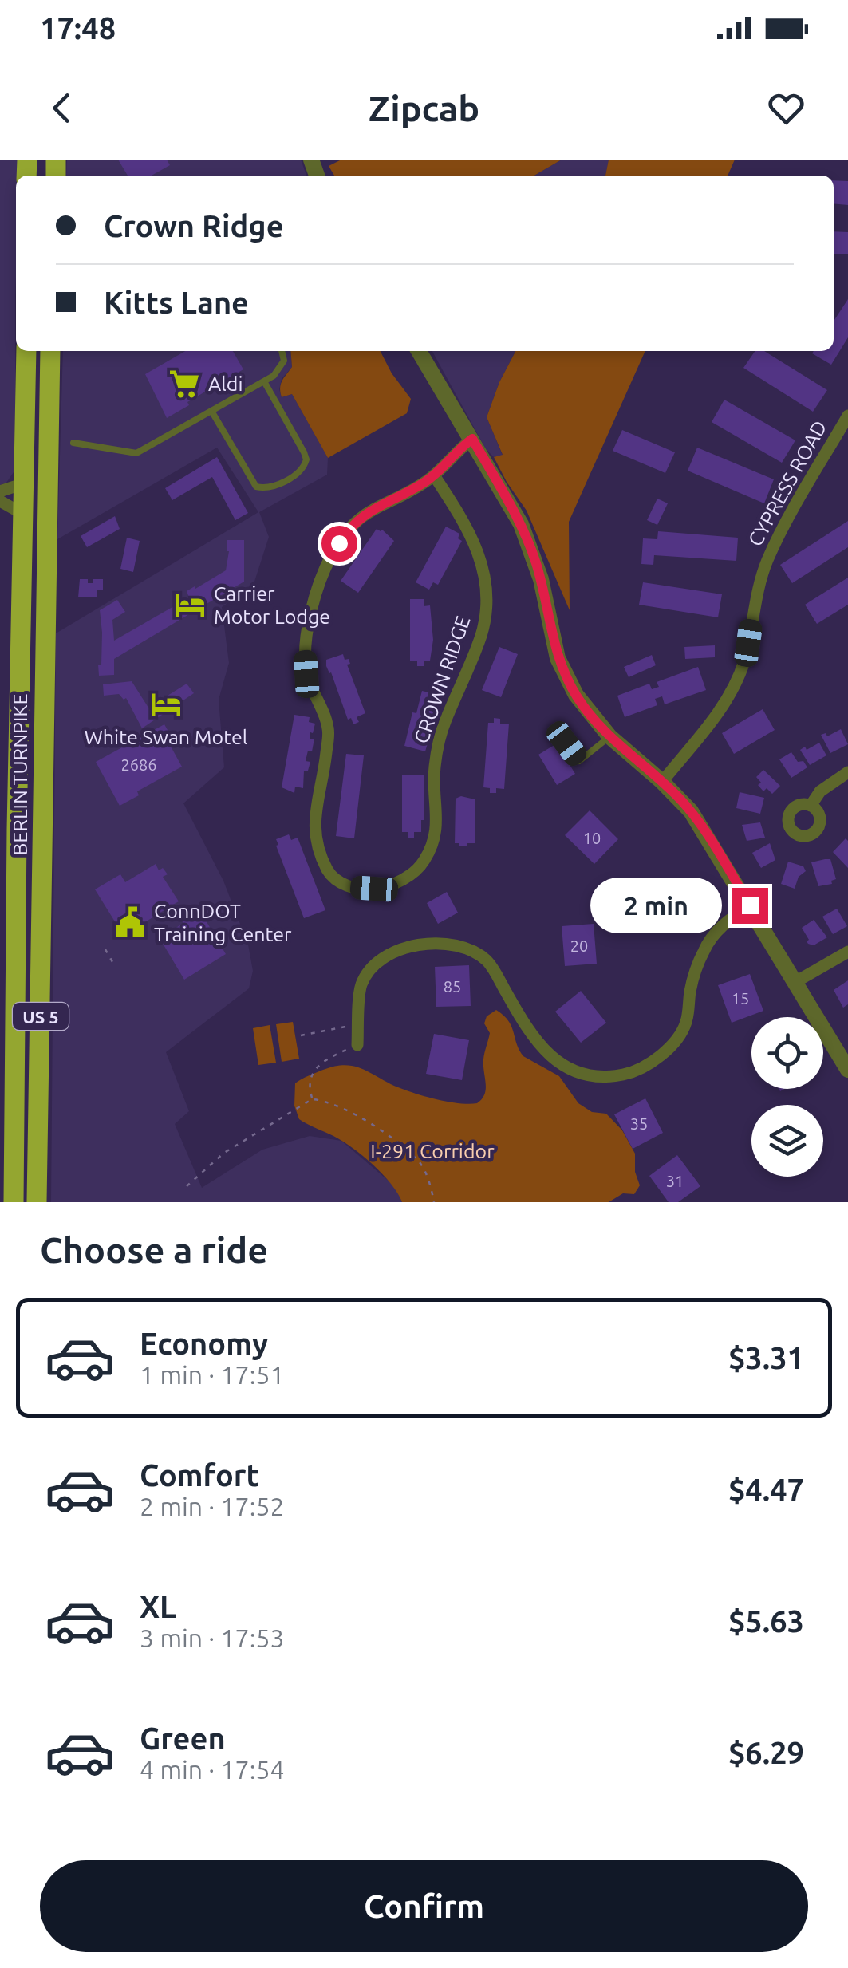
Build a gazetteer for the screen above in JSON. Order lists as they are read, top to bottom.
{
  "streets": {
    "highway": ["BERLIN TURNPIKE", "US 5"],
    "street": ["CYPRESS ROAD", "CROWN RIDGE"]
  },
  "parks": ["I-291 Corridor"],
  "places": {
    "supermarket": ["Aldi"],
    "hotel": ["Carrier Motor Lodge", "White Swan Motel"],
    "public building": ["ConnDOT Training Center"]
  },
  "house_numbers": [
    "2686",
    "10",
    "20",
    "85",
    "15",
    "35",
    "31"
  ],
  "page": {
    "status": "17:48",
    "header": "Zipcab",
    "banner": ["Crown Ridge", "Kitts Lane"],
    "bubble": "2 min",
    "heading": "Choose a ride",
    "list": [
      {
        "name": "Economy",
        "note": "1 min · 17:51",
        "value": "$3.31"
      },
      {
        "name": "Comfort",
        "note": "2 min · 17:52",
        "value": "$4.47"
      },
      {
        "name": "XL",
        "note": "3 min · 17:53",
        "value": "$5.63"
      },
      {
        "name": "Green",
        "note": "4 min · 17:54",
        "value": "$6.29"
      }
    ],
    "buttons": "Confirm"
  }
}
